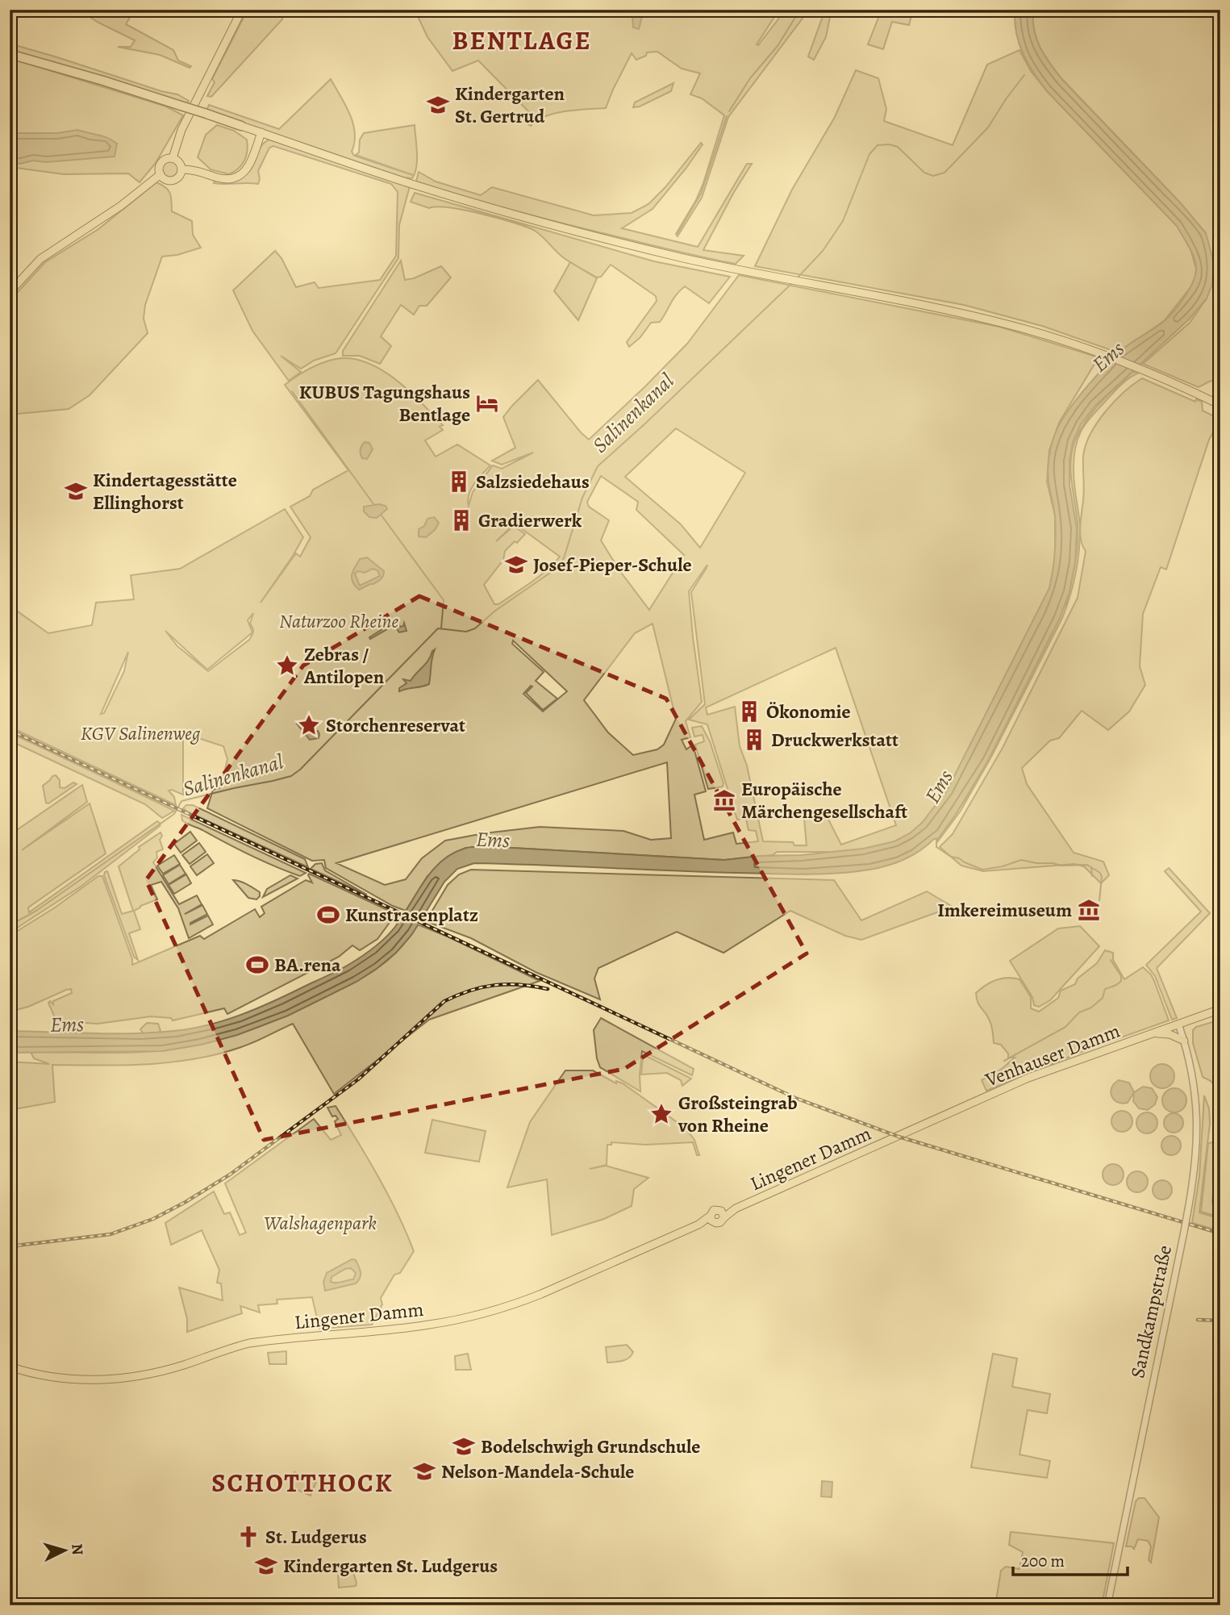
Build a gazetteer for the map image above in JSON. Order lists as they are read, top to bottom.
{
  "streets": {
    "main road": ["Venhauser Damm", "Lingener Damm"],
    "street": ["Sandkampstraße"]
  },
  "crossings": [
    ["Venhauser Damm", "Lingener Damm"],
    ["Venhauser Damm", "Sandkampstraße"]
  ],
  "districts": ["BENTLAGE", "SCHOTTHOCK"],
  "water": ["Ems", "Salinenkanal"],
  "parks": ["Naturzoo Rheine", "KGV Salinenweg", "Walshagenpark"],
  "places": {
    "school or university": [
      "Kindergarten St. Gertrud",
      "Kindertagesstätte Ellinghorst",
      "Josef-Pieper-Schule",
      "Bodelschwigh Grundschule",
      "Nelson-Mandela-Schule",
      "Kindergarten St. Ludgerus"
    ],
    "hotel": ["KUBUS Tagungshaus Bentlage"],
    "building": [
      "Salzsiedehaus",
      "Gradierwerk",
      "Ökonomie",
      "Druckwerkstatt"
    ],
    "place": ["Zebras / Antilopen", "Storchenreservat", "Großsteingrab von Rheine"],
    "museum": ["Europäische Märchengesellschaft", "Imkereimuseum"],
    "sports": ["Kunstrasenplatz", "BA.rena"],
    "church": ["St. Ludgerus"]
  },
  "scale_bar": "200 m",
  "north": "right"
}
